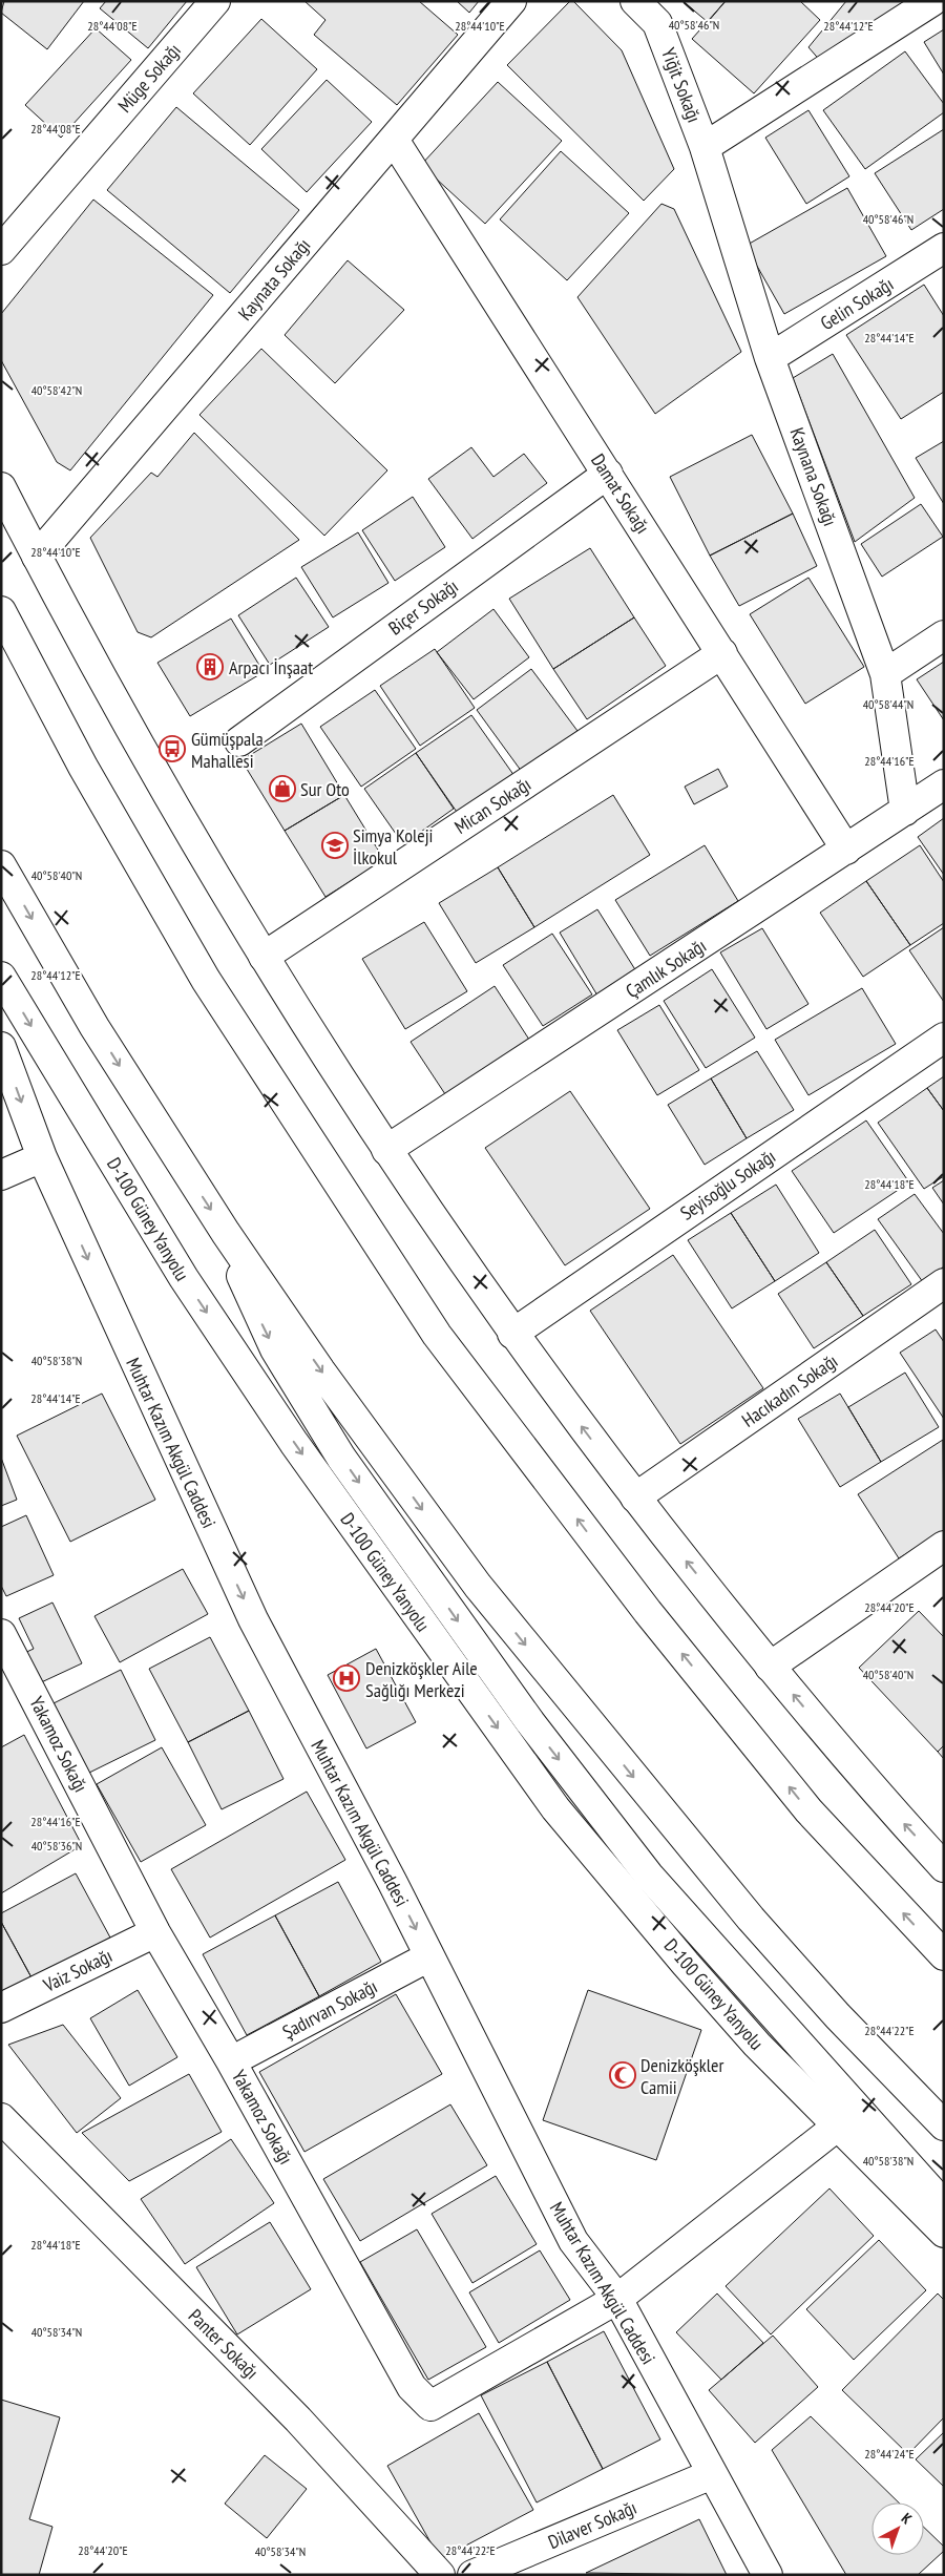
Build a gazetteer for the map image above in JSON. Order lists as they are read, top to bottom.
{
  "streets": {
    "main road": [
      "Müge Sokağı",
      "Yiğit Sokağı",
      "Kaynata Sokağı",
      "Gelin Sokağı",
      "Kaynana Sokağı",
      "Damat Sokağı",
      "Biçer Sokağı",
      "Mican Sokağı",
      "Çamlık Sokağı",
      "Seyisoğlu Sokağı",
      "D-100 Güney Yanyolu",
      "Hacıkadın Sokağı",
      "Muhtar Kazım Akgül Caddesi",
      "Yakamoz Sokağı",
      "Vaiz Sokağı",
      "Şadırvan Sokağı",
      "Panter Sokağı",
      "Dilaver Sokağı"
    ]
  },
  "crossings": [
    ["Yiğit Sokağı", "Kaynana Sokağı"],
    ["Kaynata Sokağı", "Damat Sokağı"],
    ["Gelin Sokağı", "Kaynana Sokağı"],
    ["Kaynana Sokağı", "Çamlık Sokağı"],
    ["Damat Sokağı", "Biçer Sokağı"],
    ["Damat Sokağı", "Mican Sokağı"],
    ["Damat Sokağı", "Çamlık Sokağı"],
    ["Muhtar Kazım Akgül Caddesi", "Yakamoz Sokağı"],
    ["Muhtar Kazım Akgül Caddesi", "Şadırvan Sokağı"],
    ["Muhtar Kazım Akgül Caddesi", "Dilaver Sokağı"],
    ["Yakamoz Sokağı", "Vaiz Sokağı"],
    ["Yakamoz Sokağı", "Şadırvan Sokağı"]
  ],
  "places": {
    "building": ["Arpacı İnşaat"],
    "bus stop": ["Gümüşpala Mahallesi"],
    "shop": ["Sur Oto"],
    "school or university": ["Simya Koleji İlkokul"],
    "hospital": ["Denizköşkler Aile Sağlığı Merkezi"],
    "mosque": ["Denizköşkler Camii"]
  },
  "north": "top right",
  "coordinates": [
    "40°58'46\"N",
    "28°44'08\"E",
    "28°44'10\"E",
    "28°44'12\"E",
    "28°44'14\"E",
    "40°58'42\"N",
    "40°58'44\"N",
    "28°44'16\"E",
    "40°58'40\"N",
    "28°44'18\"E",
    "40°58'38\"N",
    "28°44'20\"E",
    "40°58'36\"N",
    "28°44'22\"E",
    "40°58'34\"N",
    "28°44'24\"E"
  ]
}
